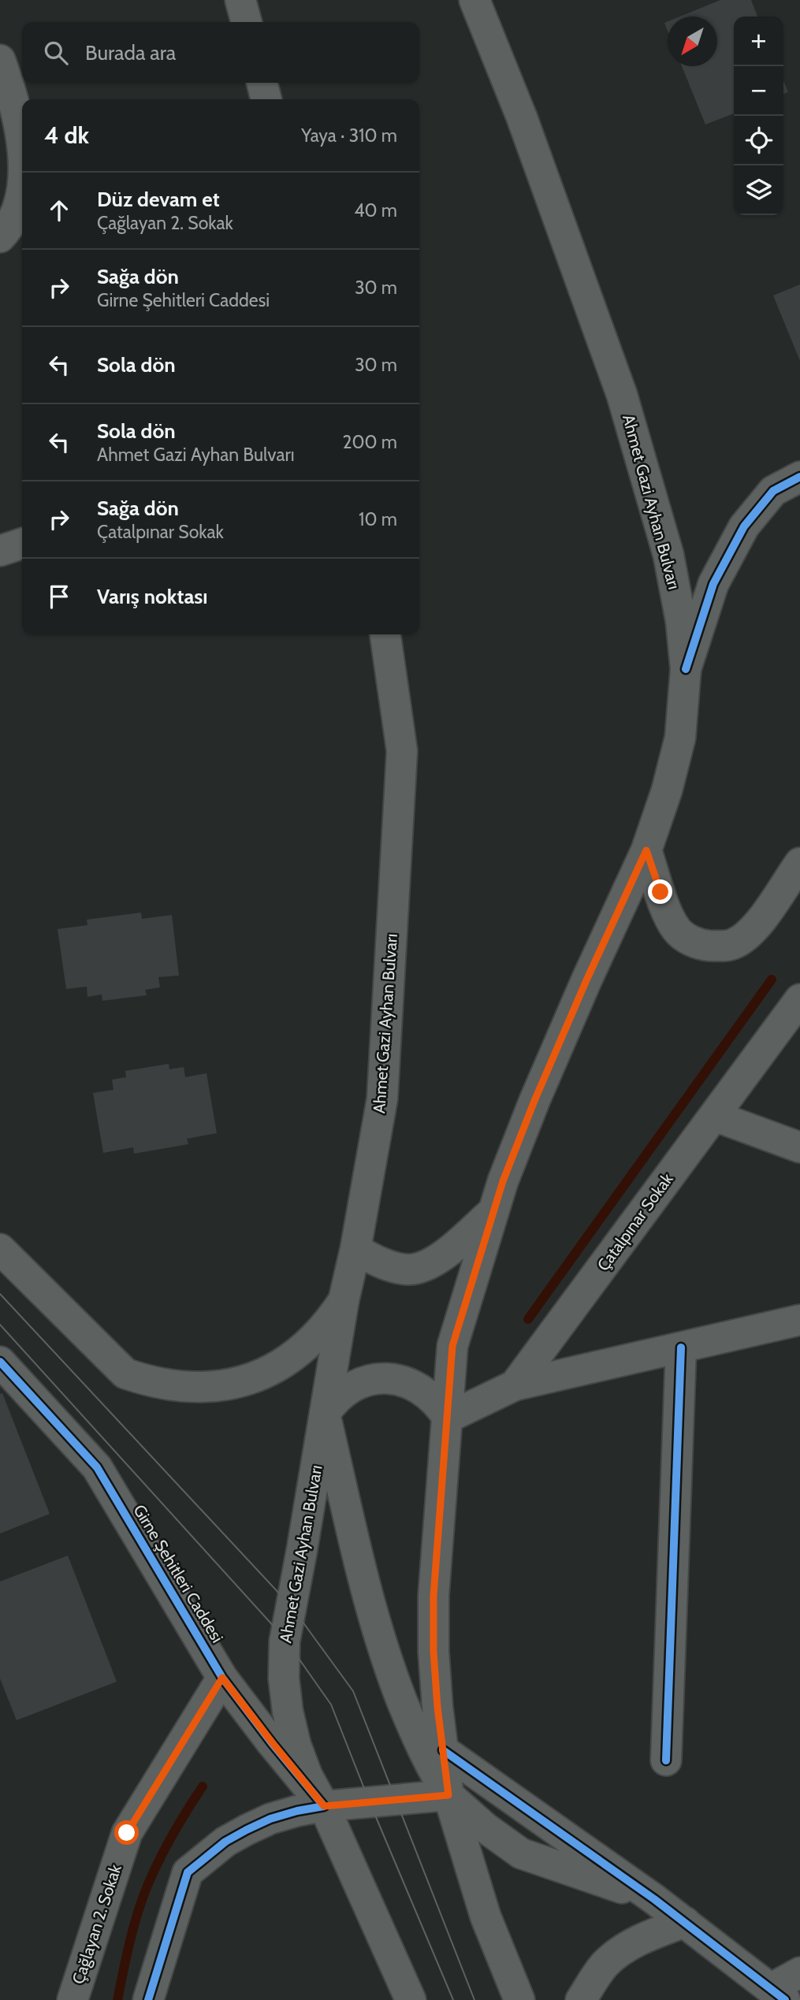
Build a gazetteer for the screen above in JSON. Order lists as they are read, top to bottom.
{
  "streets": {
    "main road": [
      "Ahmet Gazi Ayhan Bulvarı",
      "Çatalpınar Sokak",
      "Girne Şehitleri Caddesi",
      "Çağlayan 2. Sokak"
    ]
  },
  "crossings": [
    ["Ahmet Gazi Ayhan Bulvarı", "Çatalpınar Sokak"],
    ["Ahmet Gazi Ayhan Bulvarı", "Girne Şehitleri Caddesi"],
    ["Girne Şehitleri Caddesi", "Çağlayan 2. Sokak"]
  ],
  "north": "bottom left",
  "page": {
    "map_buttons": ["+", "−"],
    "search": "Burada ara",
    "heading": ["4 dk", "Yaya · 310 m"],
    "list": [
      ["Düz devam et", "Çağlayan 2. Sokak", "40 m"],
      ["Sağa dön", "Girne Şehitleri Caddesi", "30 m"],
      ["Sola dön", "30 m"],
      ["Sola dön", "Ahmet Gazi Ayhan Bulvarı", "200 m"],
      ["Sağa dön", "Çatalpınar Sokak", "10 m"],
      "Varış noktası"
    ]
  }
}
